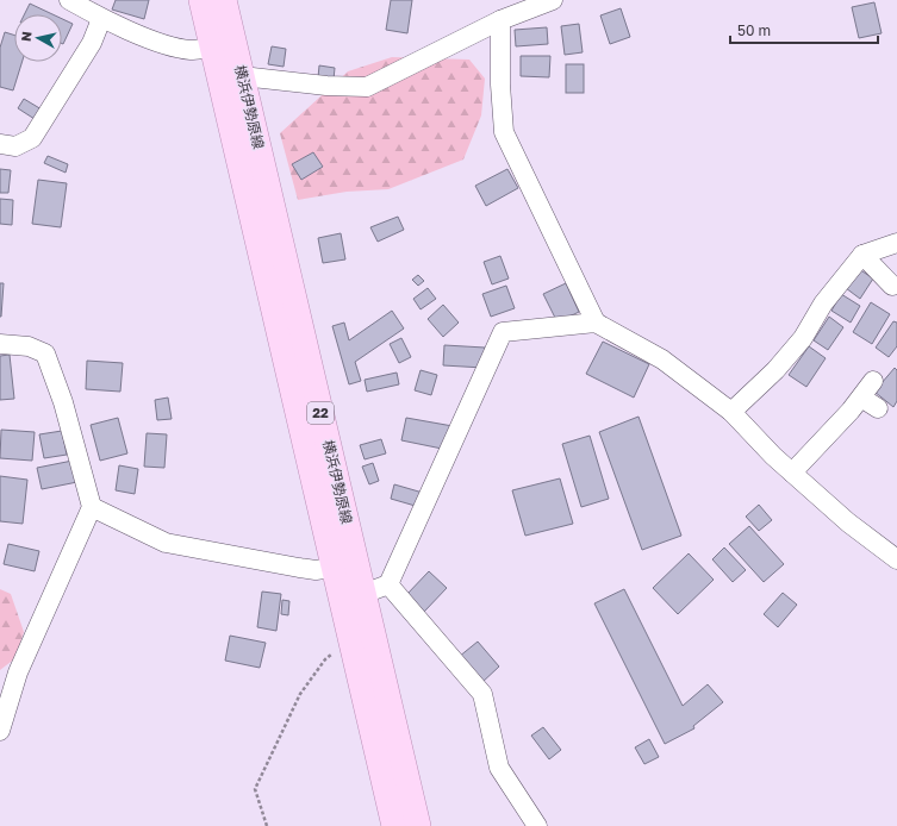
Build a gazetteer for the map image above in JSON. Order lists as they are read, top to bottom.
{
  "streets": {
    "main road": ["横浜伊勢原線", "22"]
  },
  "scale_bar": "50 m",
  "north": "left"
}
